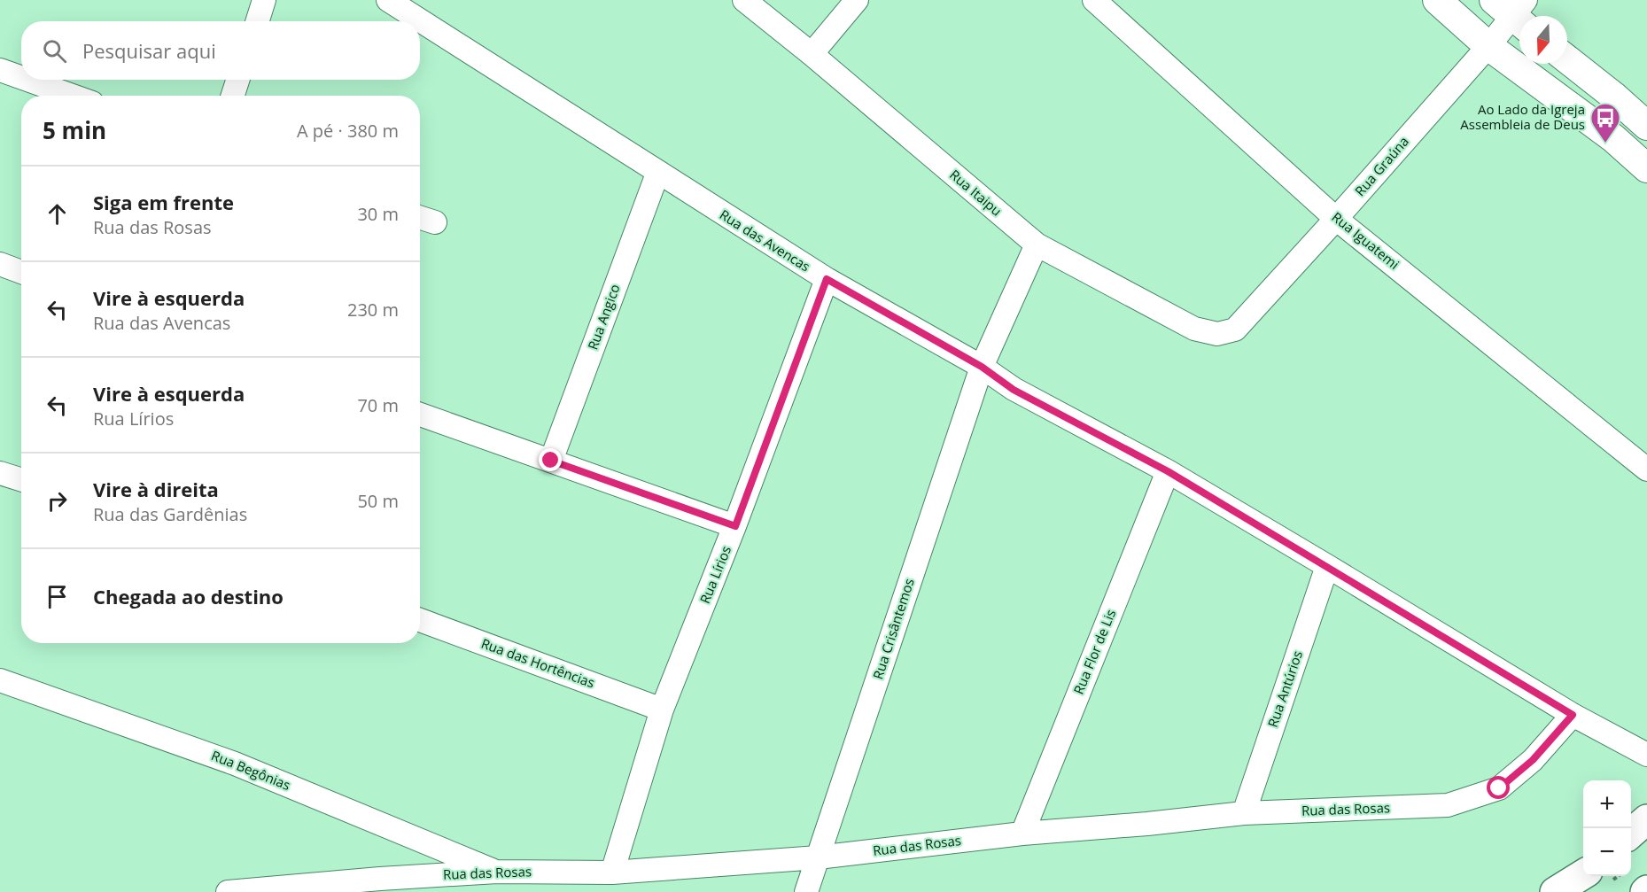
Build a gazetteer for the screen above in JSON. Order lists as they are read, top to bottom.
{
  "streets": {
    "street": [
      "Rua Graúna",
      "Rua Itaipu",
      "Rua das Avencas",
      "Rua Iguatemi",
      "Rua Angico",
      "Rua Lírios",
      "Rua Crisântemos",
      "Rua Flor de Lis",
      "Rua das Hortências",
      "Rua Antúrios",
      "Rua Begônias",
      "Rua das Rosas"
    ]
  },
  "crossings": [
    ["Rua Graúna", "Rua Itaipu"],
    ["Rua Graúna", "Rua Iguatemi"],
    ["Rua Itaipu", "Rua Crisântemos"],
    ["Rua das Avencas", "Rua Angico"],
    ["Rua das Avencas", "Rua Lírios"],
    ["Rua das Avencas", "Rua Crisântemos"],
    ["Rua das Avencas", "Rua Flor de Lis"],
    ["Rua das Avencas", "Rua Antúrios"],
    ["Rua das Avencas", "Rua das Rosas"],
    ["Rua Lírios", "Rua das Hortências"],
    ["Rua Lírios", "Rua das Rosas"],
    ["Rua Crisântemos", "Rua das Rosas"],
    ["Rua Flor de Lis", "Rua das Rosas"],
    ["Rua Antúrios", "Rua das Rosas"],
    ["Rua Begônias", "Rua das Rosas"]
  ],
  "places": {
    "bus stop": ["Ao Lado da Igreja Assembleia de Deus"]
  },
  "north": "bottom",
  "page": {
    "search": "Pesquisar aqui",
    "heading": ["5 min", "A pé · 380 m"],
    "list": [
      ["Siga em frente", "Rua das Rosas", "30 m"],
      ["Vire à esquerda", "Rua das Avencas", "230 m"],
      ["Vire à esquerda", "Rua Lírios", "70 m"],
      ["Vire à direita", "Rua das Gardênias", "50 m"],
      "Chegada ao destino"
    ],
    "map_buttons": ["+", "−"]
  }
}
